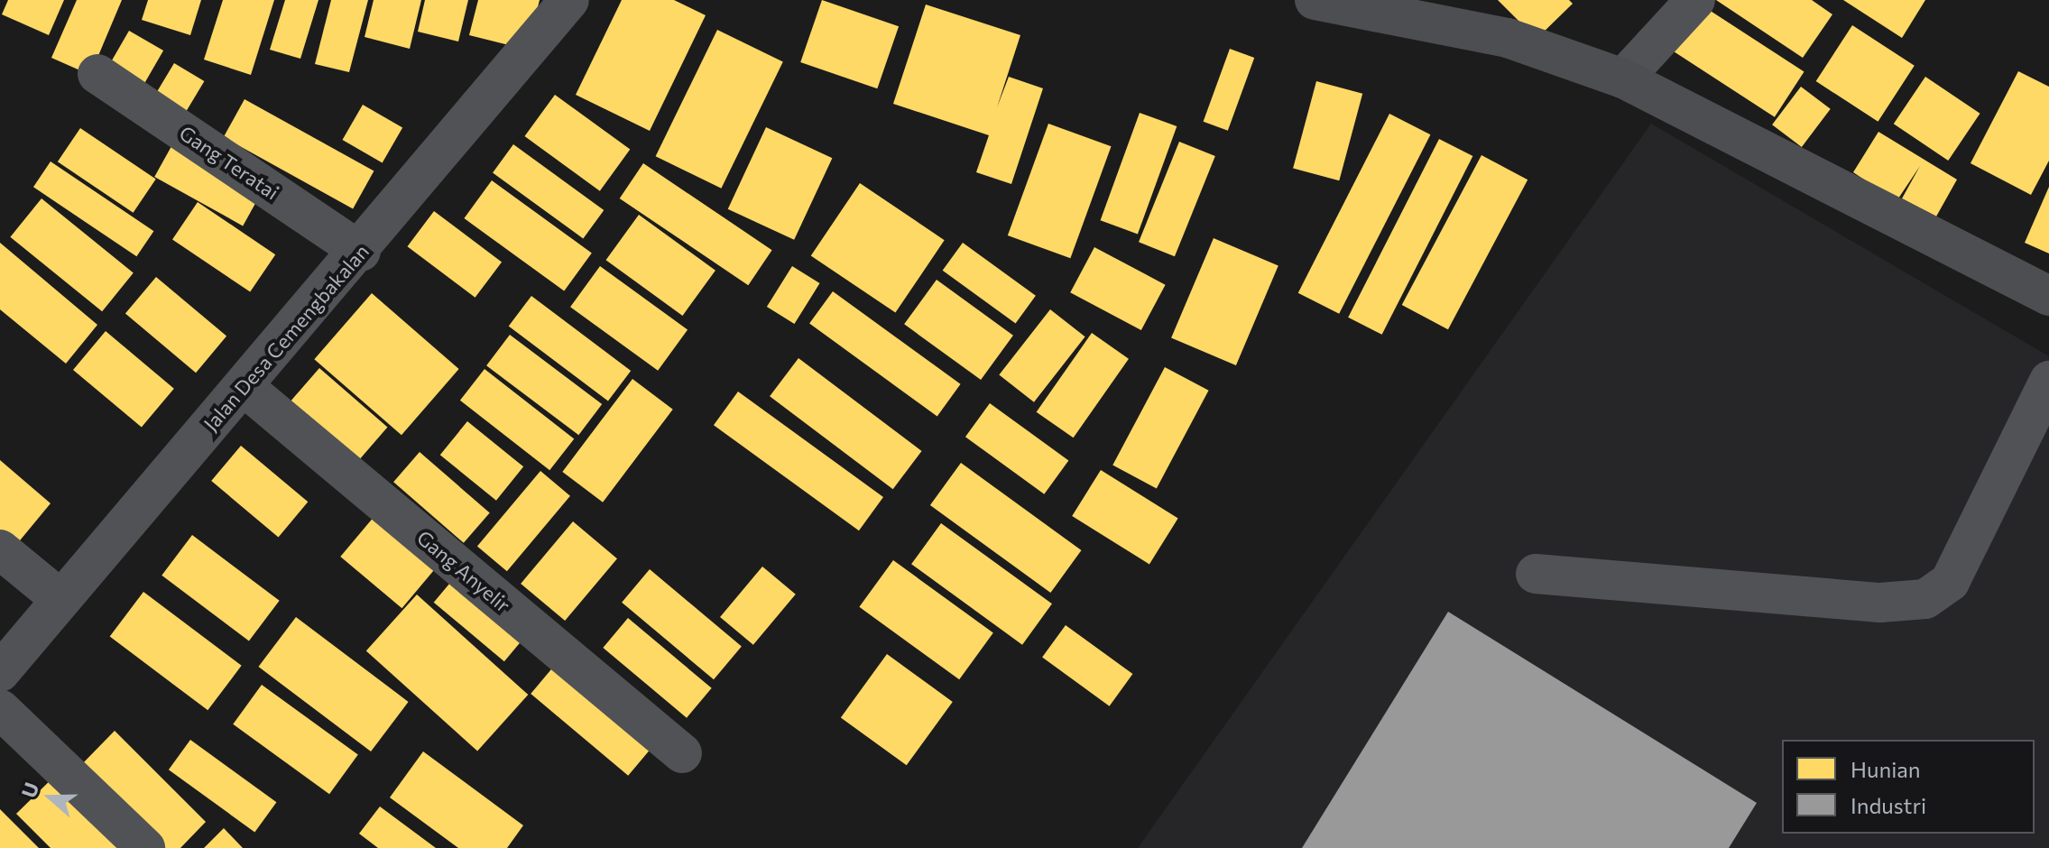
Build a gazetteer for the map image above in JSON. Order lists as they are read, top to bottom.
{
  "streets": {
    "street": ["Gang Teratai", "Jalan Desa Cemengbakalan", "Gang Anyelir"]
  },
  "crossings": [
    ["Gang Teratai", "Jalan Desa Cemengbakalan"],
    ["Jalan Desa Cemengbakalan", "Gang Anyelir"]
  ],
  "legend": ["Hunian", "Industri"],
  "north": "left"
}
